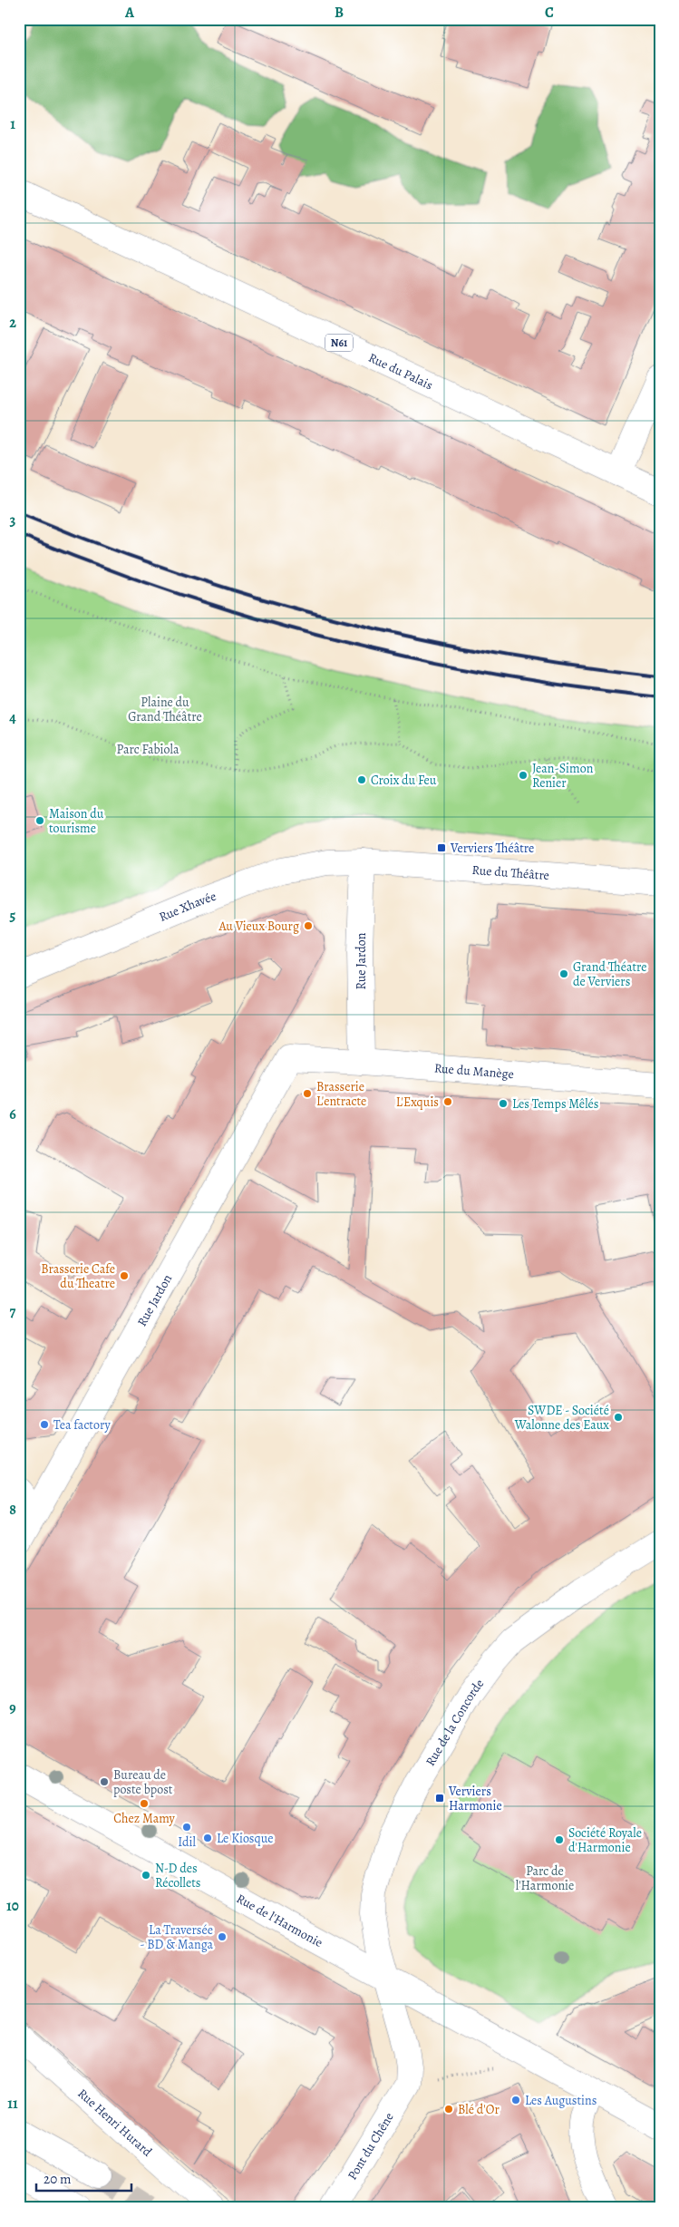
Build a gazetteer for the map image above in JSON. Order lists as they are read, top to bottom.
{
  "streets": {
    "street": [
      "N61",
      "Rue du Palais",
      "Rue du Théâtre",
      "Rue Xhavée",
      "Rue Jardon",
      "Rue du Manège",
      "Rue de la Concorde",
      "Rue de l'Harmonie",
      "Rue Henri Hurard",
      "Pont du Chêne"
    ]
  },
  "crossings": [
    ["Rue du Théâtre", "Rue Xhavée"],
    ["Rue du Théâtre", "Rue Jardon"],
    ["Rue Xhavée", "Rue Jardon"],
    ["Rue Jardon", "Rue du Manège"],
    ["Rue de la Concorde", "Rue de l'Harmonie"]
  ],
  "parks": ["Plaine du Grand Théâtre", "Parc Fabiola", "Parc de l'Harmonie"],
  "places": {
    "other": [
      "Jean-Simon Renier",
      "Croix du Feu",
      "Maison du tourisme",
      "Au Vieux Bourg",
      "Grand Théatre de Verviers",
      "Brasserie L'entracte",
      "L'Exquis",
      "Les Temps Mêlés",
      "Brasserie Cafe du Theatre",
      "SWDE - Société Walonne des Eaux",
      "Tea factory",
      "Bureau de poste bpost",
      "Chez Mamy",
      "Idil",
      "Le Kiosque",
      "Société Royale d'Harmonie",
      "N-D des Récollets",
      "La Traversée - BD & Manga",
      "Les Augustins",
      "Blé d'Or"
    ],
    "transit": ["Verviers Théâtre", "Verviers Harmonie"]
  },
  "scale_bar": "20 m",
  "grid": {
    "columns": ["A", "B", "C"],
    "rows": [
      "1",
      "2",
      "3",
      "4",
      "5",
      "6",
      "7",
      "8",
      "9",
      "10",
      "11"
    ]
  }
}
